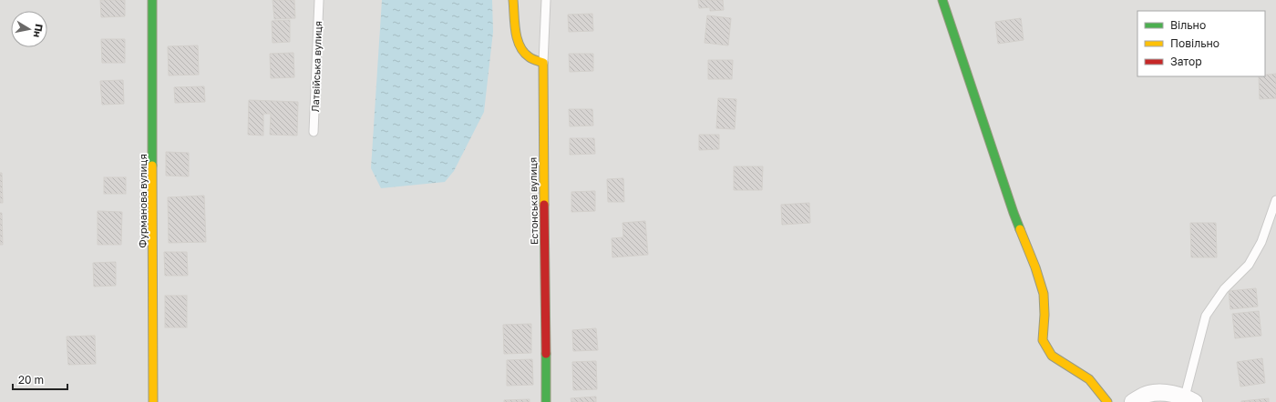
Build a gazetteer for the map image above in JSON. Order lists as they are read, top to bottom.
{
  "streets": {
    "street": ["Фурманова вулиця", "Естонська вулиця"],
    "lane": ["Латвiйська вулиця"]
  },
  "legend": ["Вільно", "Повільно", "Затор"],
  "scale_bar": "20 m",
  "north": "right"
}
